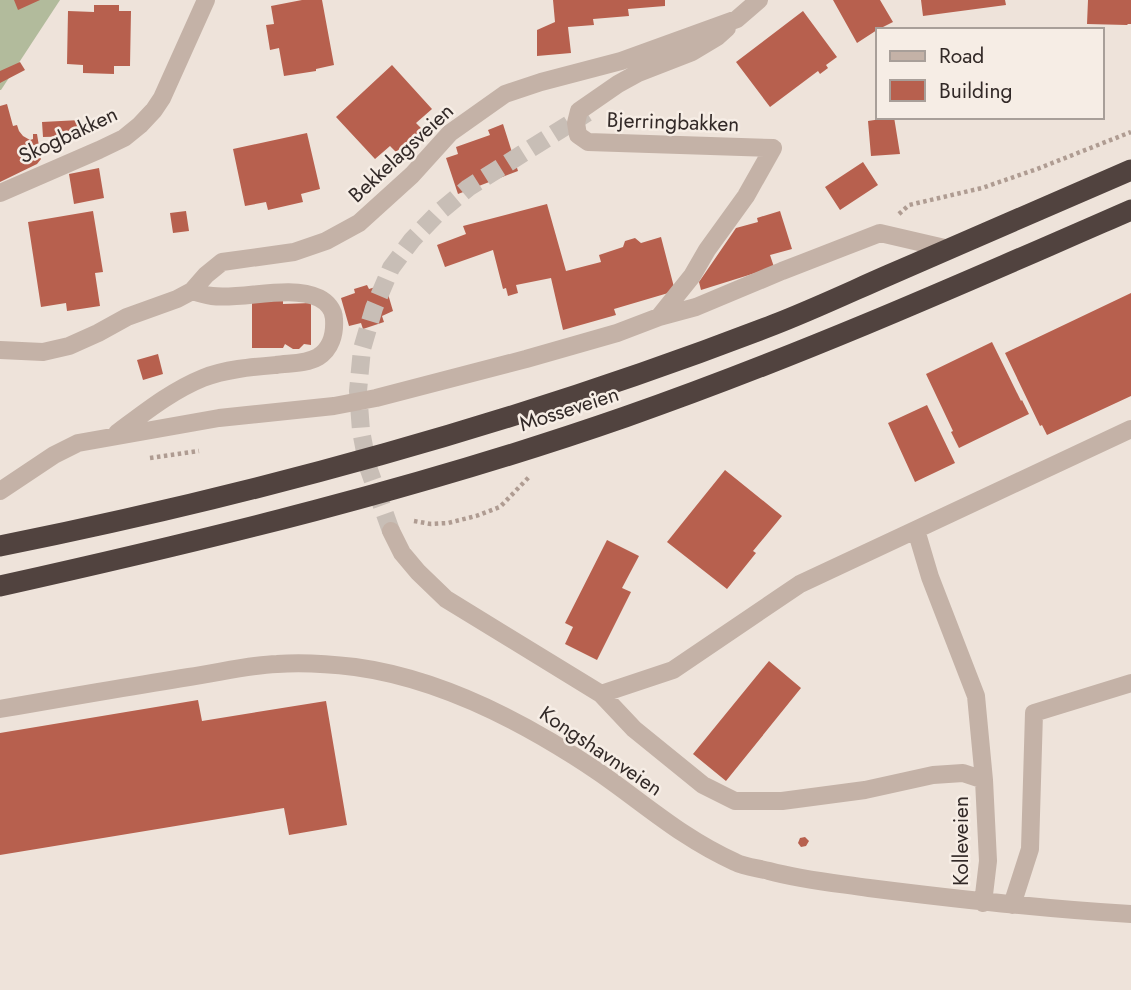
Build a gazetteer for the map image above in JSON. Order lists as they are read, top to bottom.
{
  "streets": {
    "highway": ["Mosseveien"],
    "street": [
      "Bjerringbakken",
      "Skogbakken",
      "Bekkelagsveien",
      "Kongshavnveien",
      "Kolleveien"
    ]
  },
  "crossings": [
    ["Bjerringbakken", "Bekkelagsveien"],
    ["Kongshavnveien", "Kolleveien"]
  ],
  "legend": ["Road", "Building"]
}
